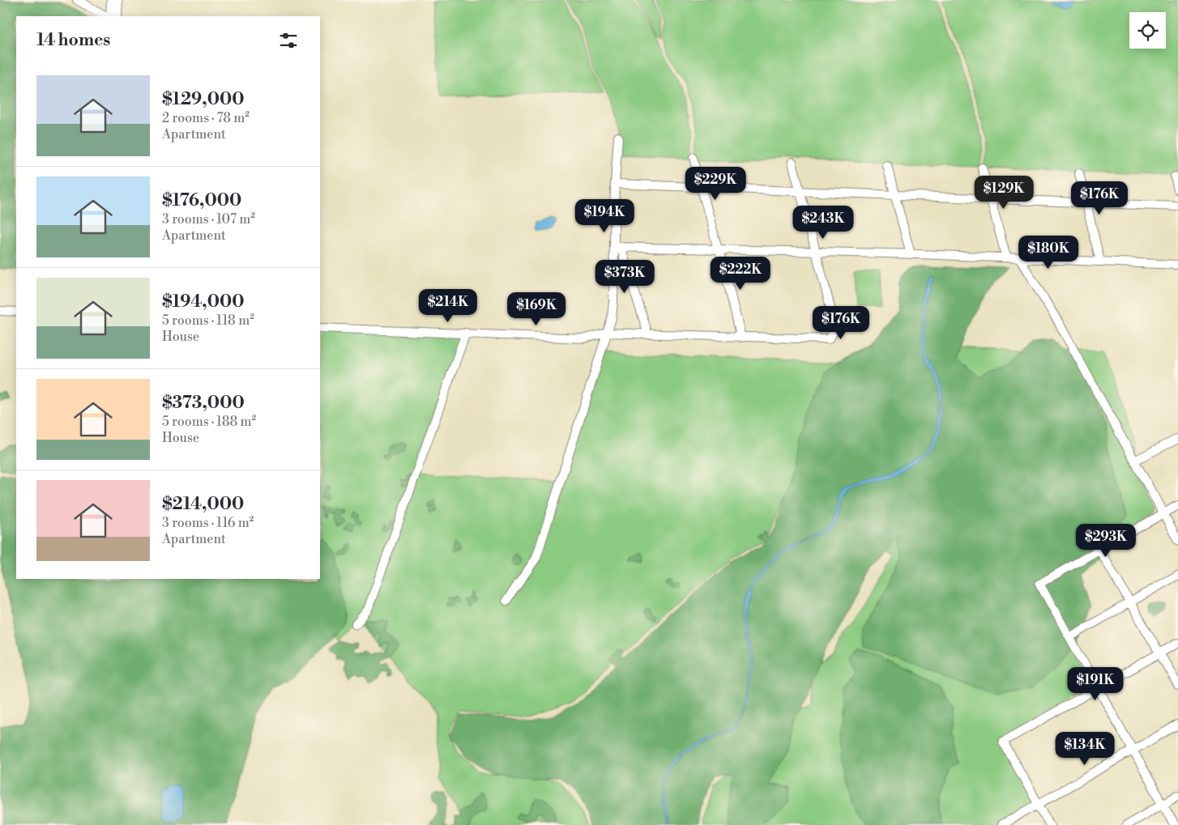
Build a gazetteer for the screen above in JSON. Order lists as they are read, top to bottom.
{
  "page": {
    "heading": "14 homes",
    "list": [
      {
        "name": "$129,000",
        "note": "2 rooms · 78 m² · Apartment"
      },
      {
        "name": "$176,000",
        "note": "3 rooms · 107 m² · Apartment"
      },
      {
        "name": "$194,000",
        "note": "5 rooms · 118 m² · House"
      },
      {
        "name": "$373,000",
        "note": "5 rooms · 188 m² · House"
      },
      {
        "name": "$214,000",
        "note": "3 rooms · 116 m² · Apartment"
      }
    ],
    "price": [
      "$229K",
      "$129K",
      "$176K",
      "$194K",
      "$243K",
      "$180K",
      "$222K",
      "$373K",
      "$214K",
      "$169K",
      "$176K",
      "$293K",
      "$191K",
      "$134K"
    ]
  }
}
